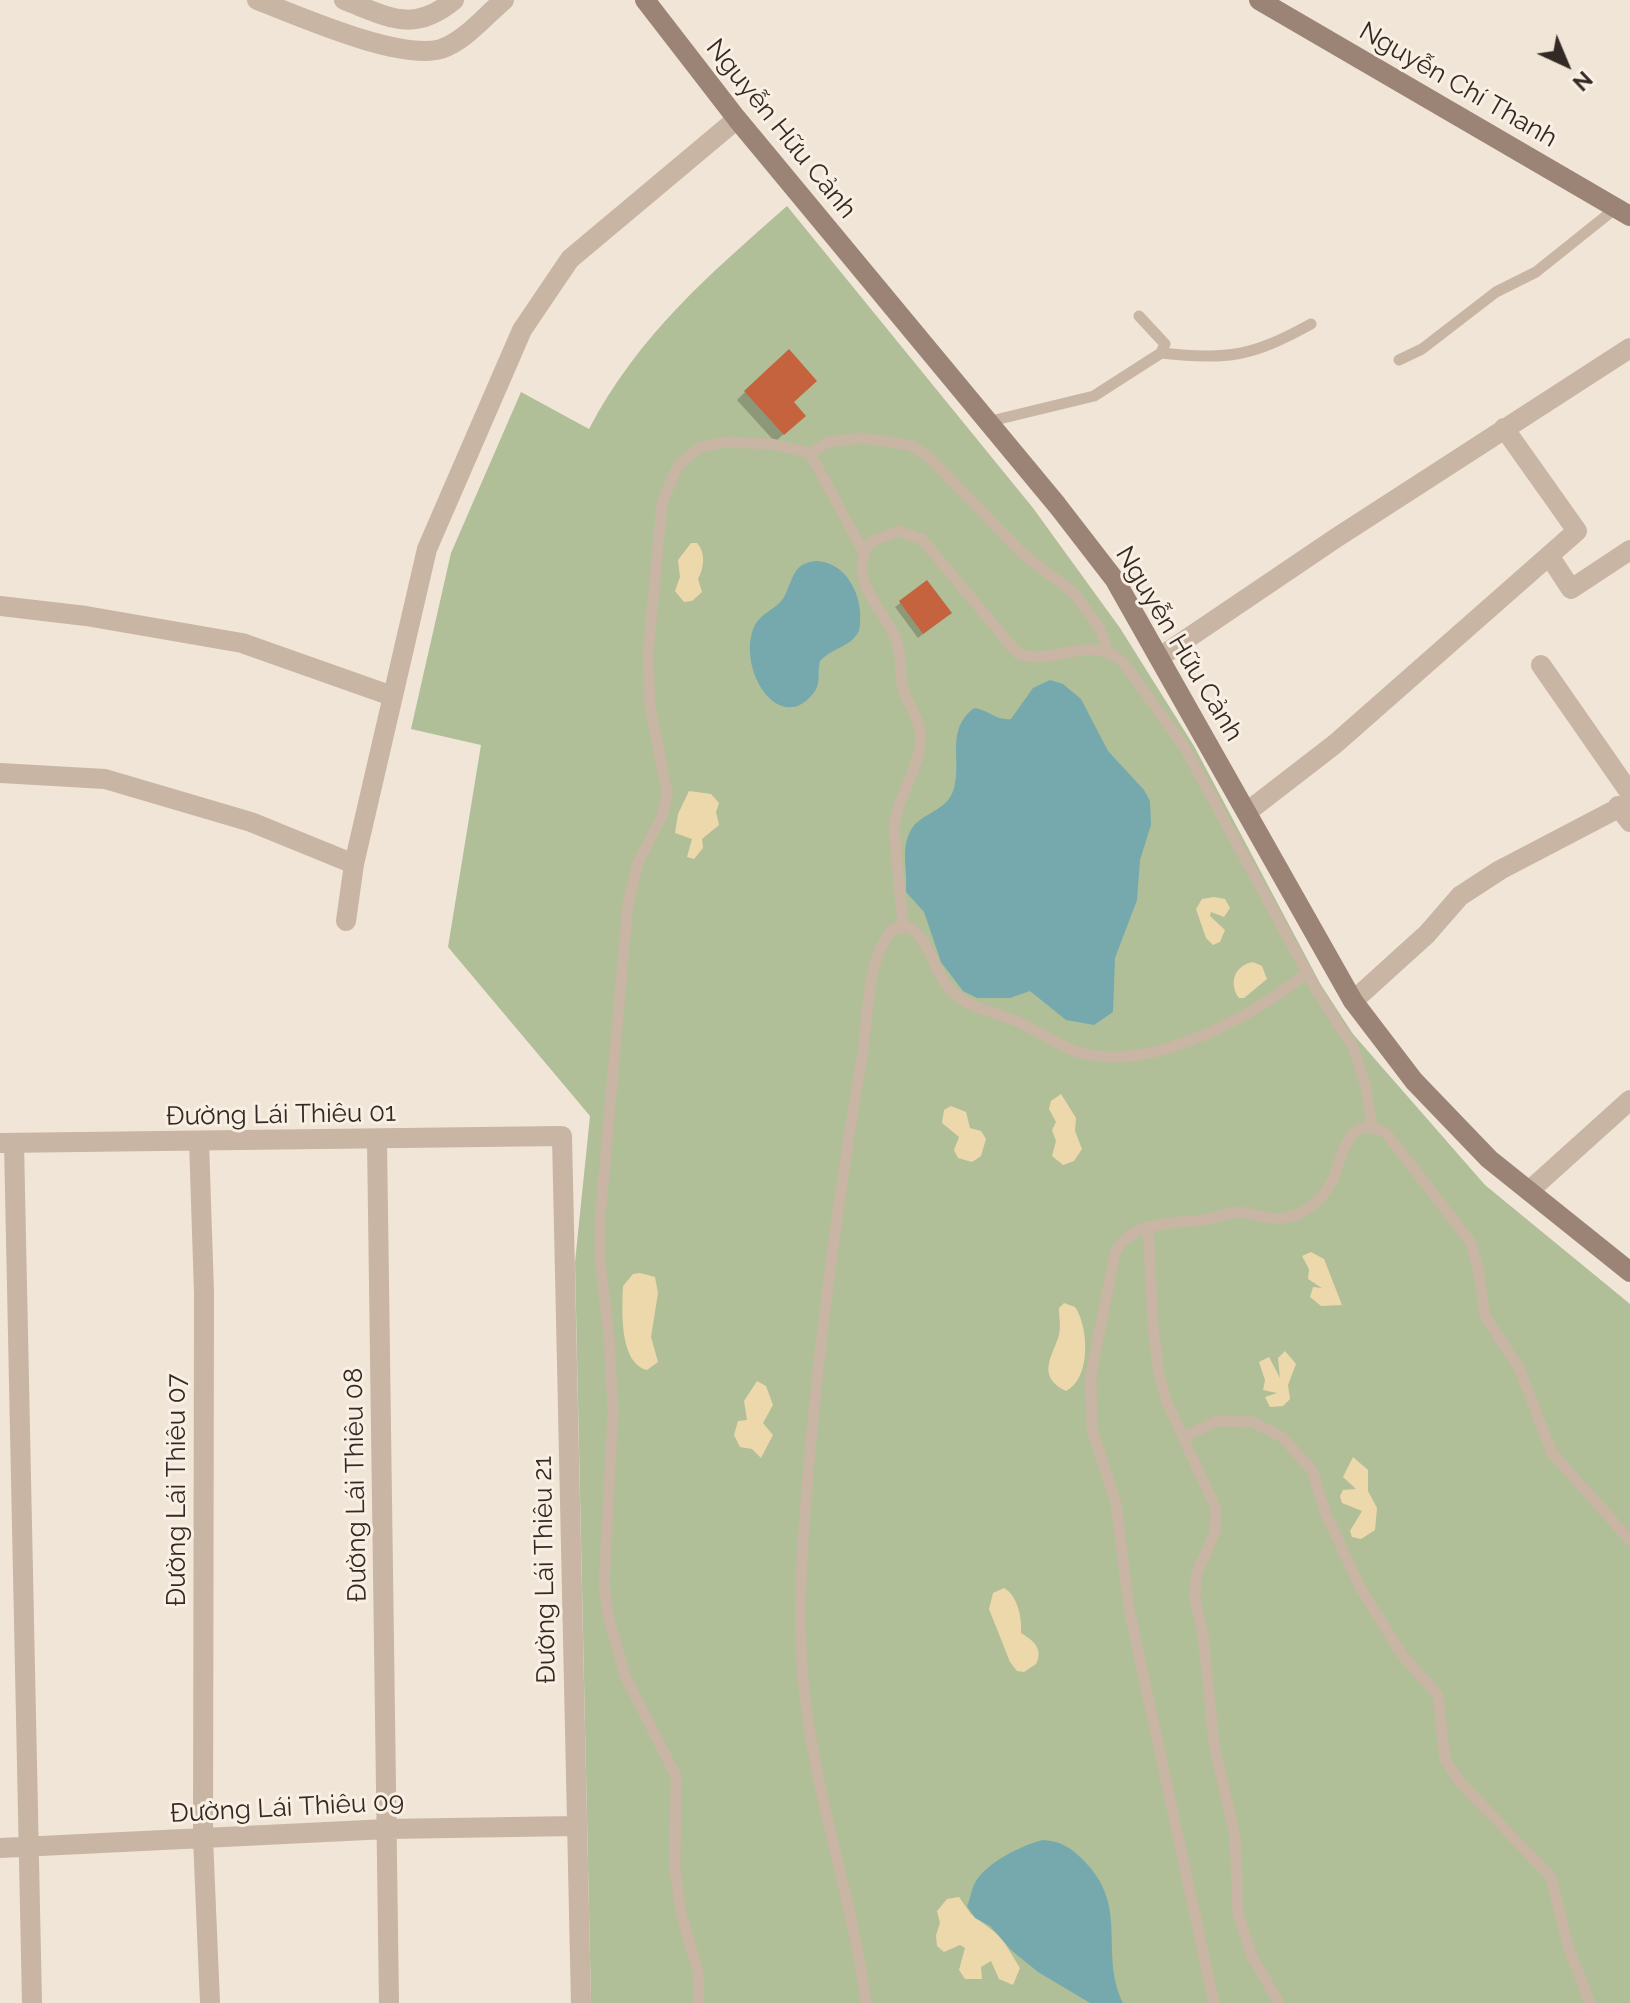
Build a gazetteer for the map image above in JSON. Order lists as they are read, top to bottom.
{
  "streets": {
    "street": [
      "Nguyễn Chí Thanh",
      "Nguyễn Hữu Cảnh",
      "Đường Lái Thiêu 01",
      "Đường Lái Thiêu 08",
      "Đường Lái Thiêu 07",
      "Đường Lái Thiêu 21",
      "Đường Lái Thiêu 09"
    ]
  },
  "crossings": [
    ["Đường Lái Thiêu 01", "Đường Lái Thiêu 08"],
    ["Đường Lái Thiêu 01", "Đường Lái Thiêu 07"],
    ["Đường Lái Thiêu 01", "Đường Lái Thiêu 21"],
    ["Đường Lái Thiêu 08", "Đường Lái Thiêu 09"],
    ["Đường Lái Thiêu 07", "Đường Lái Thiêu 09"],
    ["Đường Lái Thiêu 21", "Đường Lái Thiêu 09"]
  ],
  "north": "bottom right"
}
